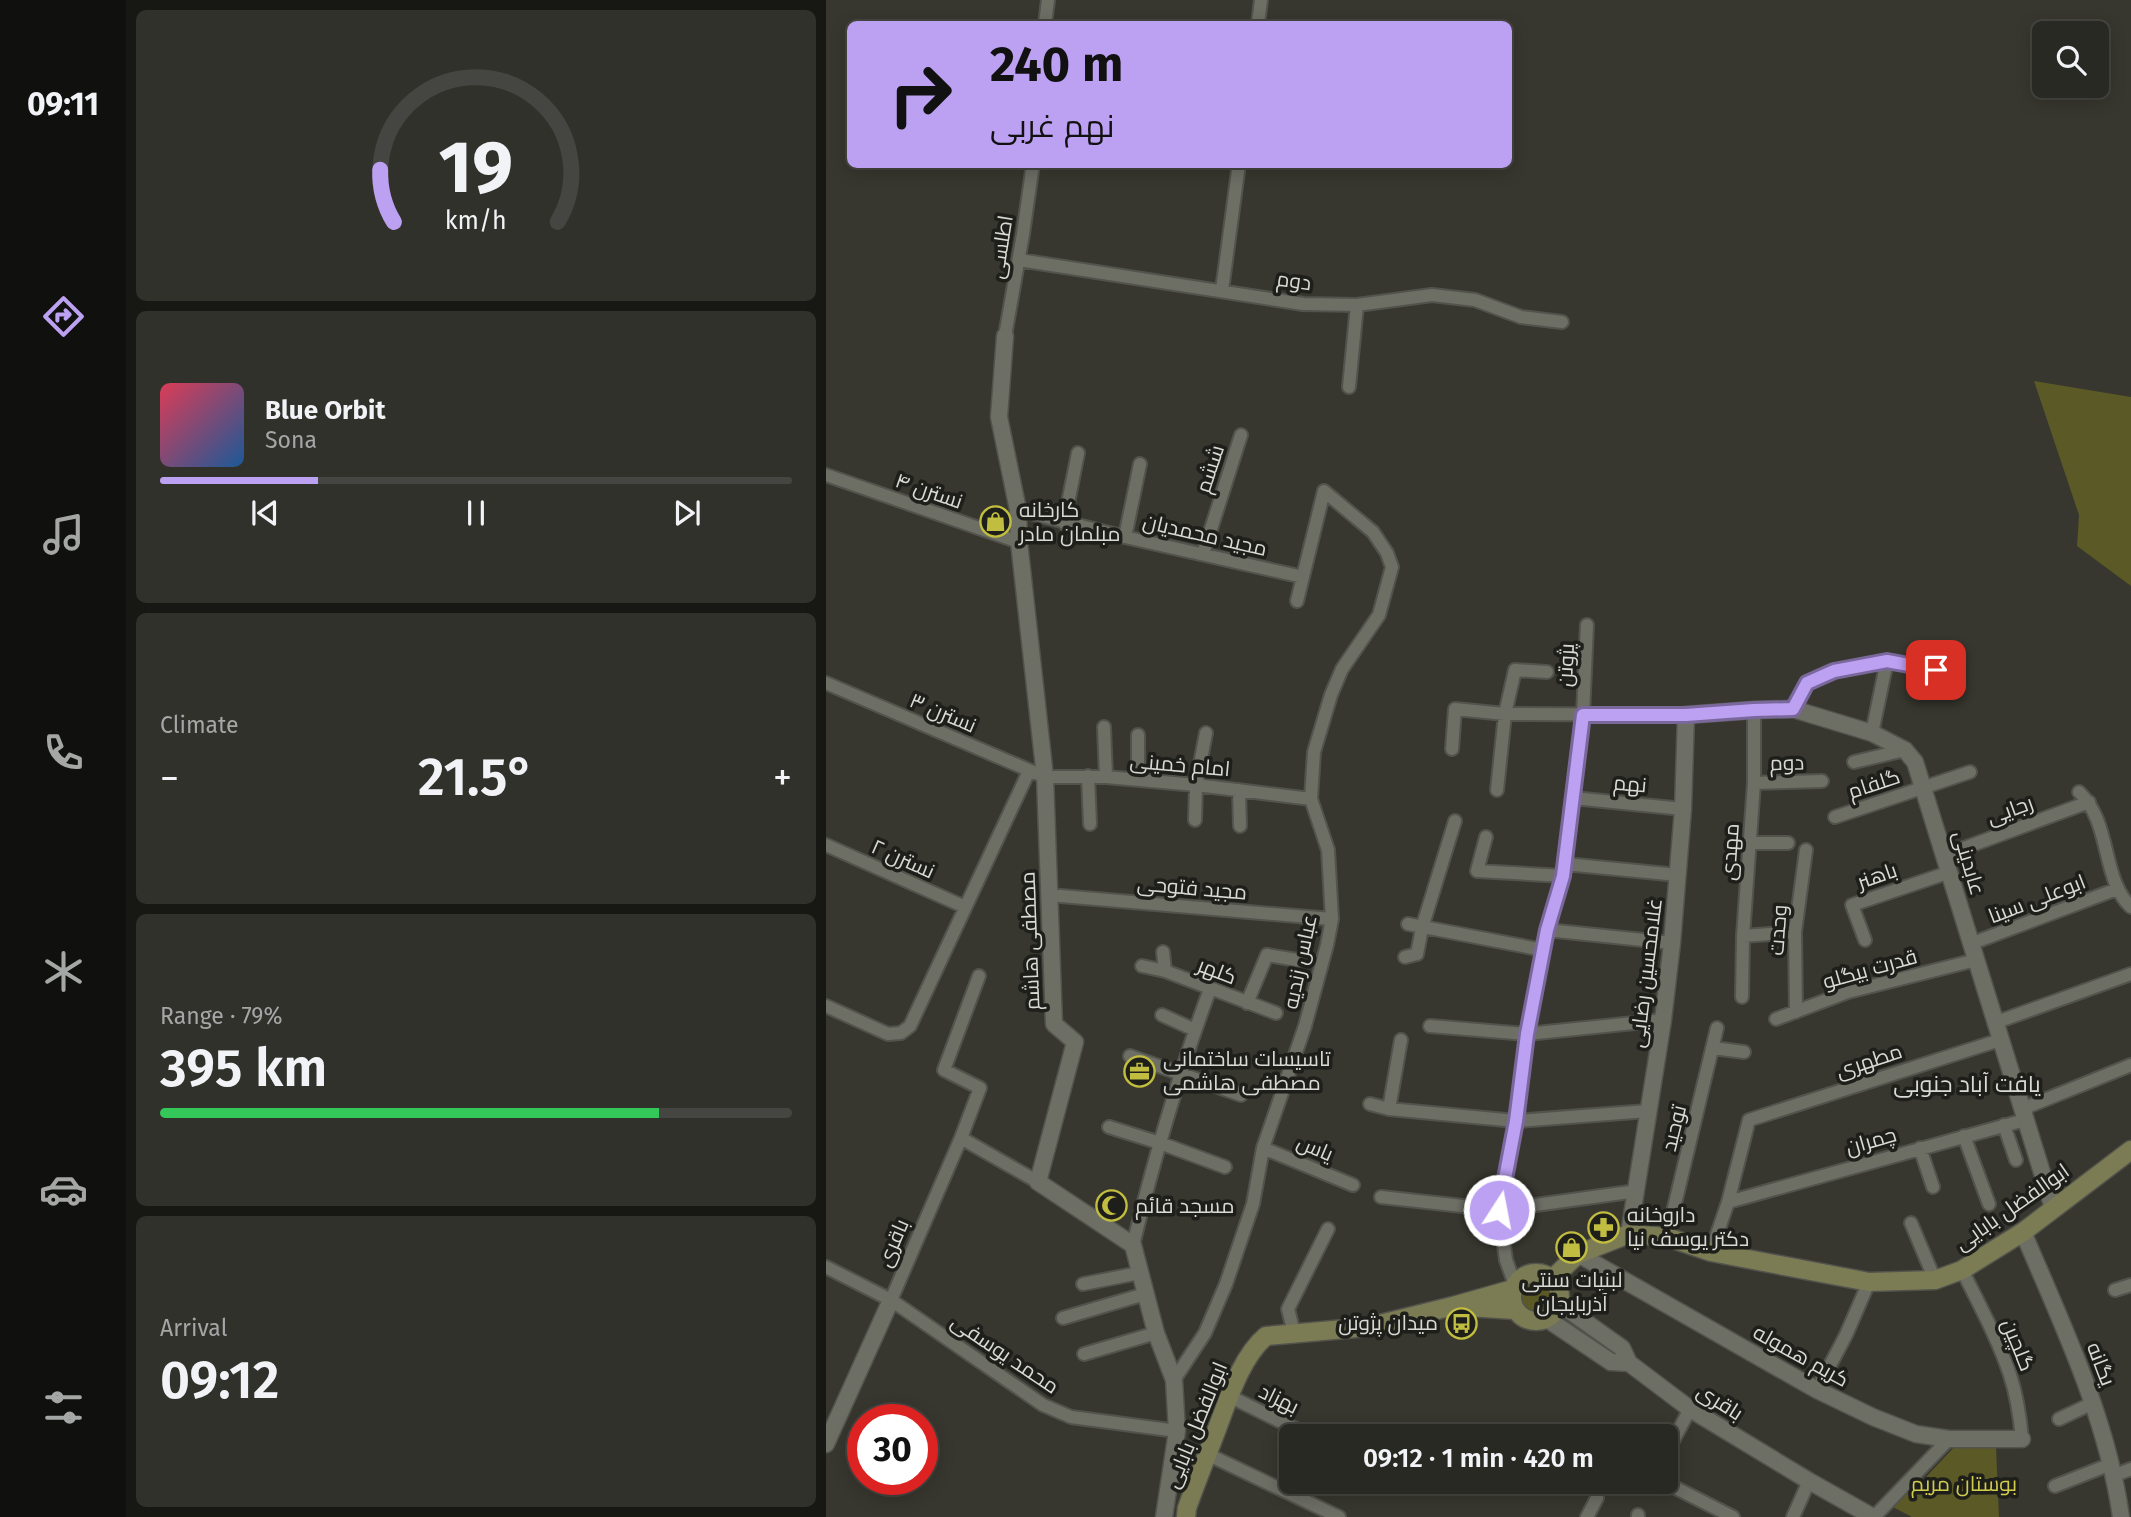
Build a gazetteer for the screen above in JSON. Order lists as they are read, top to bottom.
{
  "streets": {
    "main road": ["ابوالفضل بابایی"],
    "street": [
      "اطلسی",
      "دوم",
      "ششم",
      "نسترن ۴",
      "مجید محمدیان",
      "پژوتن",
      "نسترن ۳",
      "امام خمینی",
      "نهم",
      "گلفام",
      "رجایی",
      "مهدی",
      "نسترن ۲",
      "عابدینی",
      "باهنر",
      "مجید فتوحی",
      "ابوعلی سینا",
      "وحدت",
      "مصطفی هاشم",
      "عباس زندیه",
      "قدرت بیگلو",
      "کلهر",
      "غلامحسین رضایی",
      "مطهری",
      "توحید",
      "چمران",
      "یاس",
      "باقری",
      "گلچین",
      "محمد یوسفی",
      "کریم هموله",
      "یگانه",
      "بهزاد"
    ]
  },
  "crossings": [
    ["اطلسی", "دوم"],
    ["اطلسی", "مصطفی هاشم"],
    ["دوم", "مهدی"],
    ["ششم", "مجید محمدیان"],
    ["نسترن ۴", "مصطفی هاشم"],
    ["مجید محمدیان", "مصطفی هاشم"],
    ["مجید محمدیان", "عباس زندیه"],
    ["پژوتن", "نهم"],
    ["پژوتن", "ابوالفضل بابایی"],
    ["پژوتن", "باقری"],
    ["نسترن ۳", "امام خمینی"],
    ["نسترن ۳", "مصطفی هاشم"],
    ["امام خمینی", "مصطفی هاشم"],
    ["امام خمینی", "عباس زندیه"],
    ["نهم", "غلامحسین رضایی"],
    ["گلفام", "عابدینی"],
    ["رجایی", "عابدینی"],
    ["عابدینی", "باهنر"],
    ["عابدینی", "ابوعلی سینا"],
    ["عابدینی", "قدرت بیگلو"],
    ["عابدینی", "مطهری"],
    ["عابدینی", "چمران"],
    ["عابدینی", "ابوالفضل بابایی"],
    ["مجید فتوحی", "مصطفی هاشم"],
    ["مجید فتوحی", "عباس زندیه"],
    ["وحدت", "قدرت بیگلو"],
    ["عباس زندیه", "یاس"],
    ["غلامحسین رضایی", "ابوالفضل بابایی"],
    ["مطهری", "چمران"],
    ["توحید", "ابوالفضل بابایی"],
    ["ابوالفضل بابایی", "باقری"],
    ["ابوالفضل بابایی", "گلچین"],
    ["ابوالفضل بابایی", "کریم هموله"],
    ["ابوالفضل بابایی", "یگانه"],
    ["ابوالفضل بابایی", "بهزاد"],
    ["باقری", "محمد یوسفی"],
    ["گلچین", "کریم هموله"]
  ],
  "districts": ["یافت آباد جنوبی"],
  "parks": ["بوستان مریم"],
  "places": {
    "shop": ["کارخانه مبلمان مادر", "لبنیات سنتی آذربایجان"],
    "office": ["تاسیسات ساختمانی مصطفی هاشمی"],
    "mosque": ["مسجد قائم"],
    "pharmacy": ["داروخانه دکتر یوسف نیا"],
    "bus stop": ["میدان پژوتن"]
  },
  "page": {
    "tabs": "09:11",
    "turn": ["240 m", "نهم غربی"],
    "song": ["Blue Orbit", "Sona"],
    "tile": [
      "Climate",
      ["Range · 79%", "395 km"],
      ["Arrival", "09:12"]
    ],
    "heat": ["−", "21.5°", "+"],
    "limit": "30",
    "trip": "09:12 · 1 min · 420 m",
    "gauge": ["19", "km/h"]
  }
}
